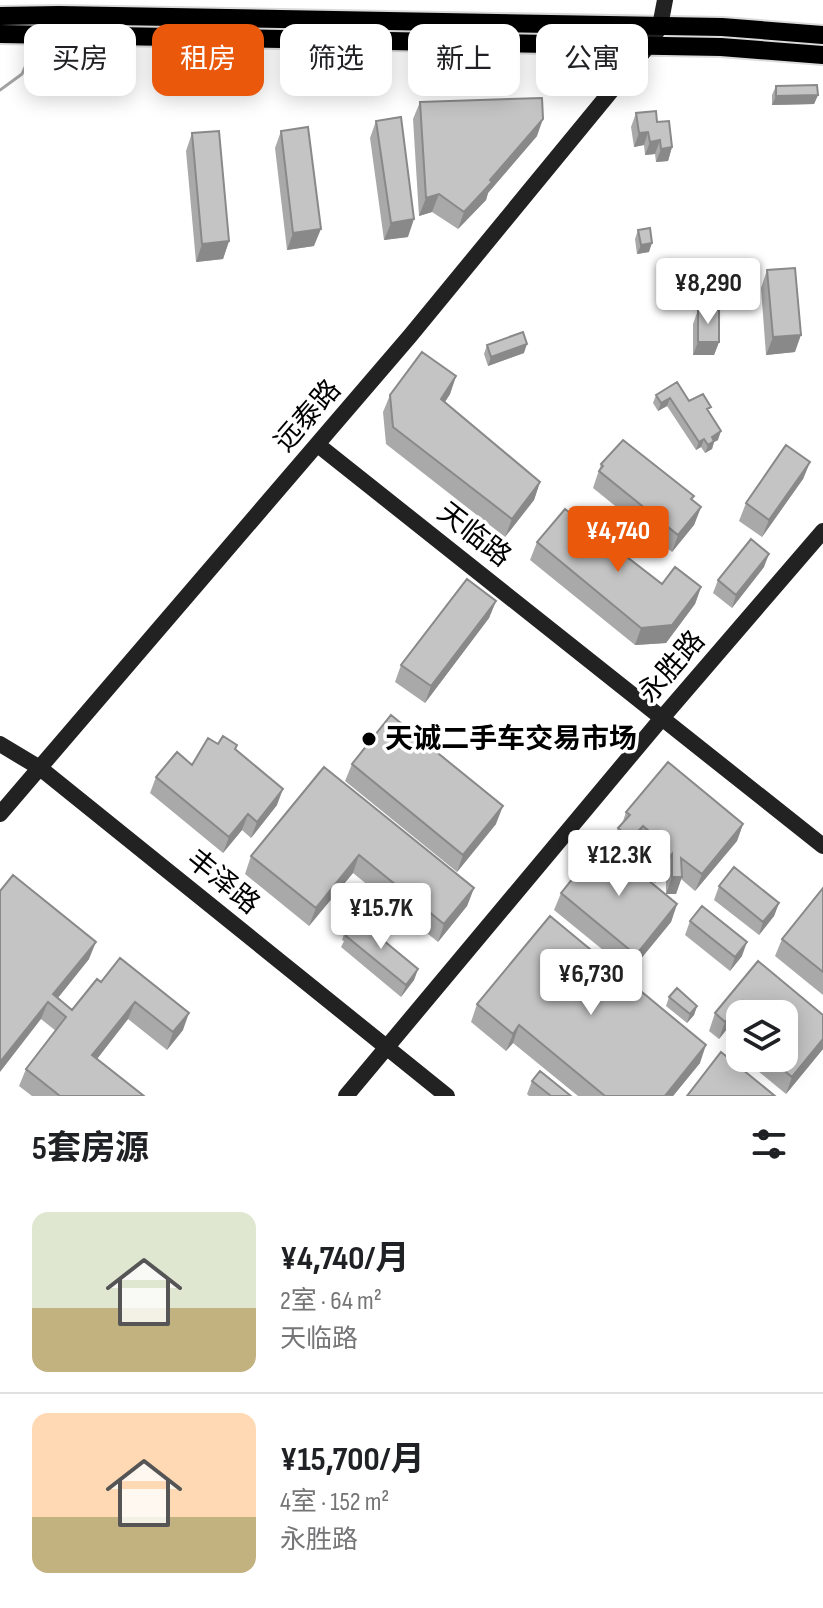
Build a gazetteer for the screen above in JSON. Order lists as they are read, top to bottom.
{
  "streets": {
    "street": [
      "远泰路",
      "天临路",
      "永胜路",
      "丰泽路"
    ]
  },
  "crossings": [
    ["远泰路", "天临路"],
    ["远泰路", "丰泽路"],
    ["天临路", "永胜路"],
    ["永胜路", "丰泽路"]
  ],
  "places": ["天诚二手车交易市场"],
  "page": {
    "chip": [
      "买房",
      "租房",
      "筛选",
      "新上",
      "公寓"
    ],
    "price": [
      "¥8,290",
      "¥4,740",
      "¥12.3K",
      "¥15.7K",
      "¥6,730"
    ],
    "heading": "5套房源",
    "list": [
      {
        "name": "¥4,740/月",
        "note": "2室 · 64 m² · 天临路"
      },
      {
        "name": "¥15,700/月",
        "note": "4室 · 152 m² · 永胜路"
      }
    ]
  }
}
